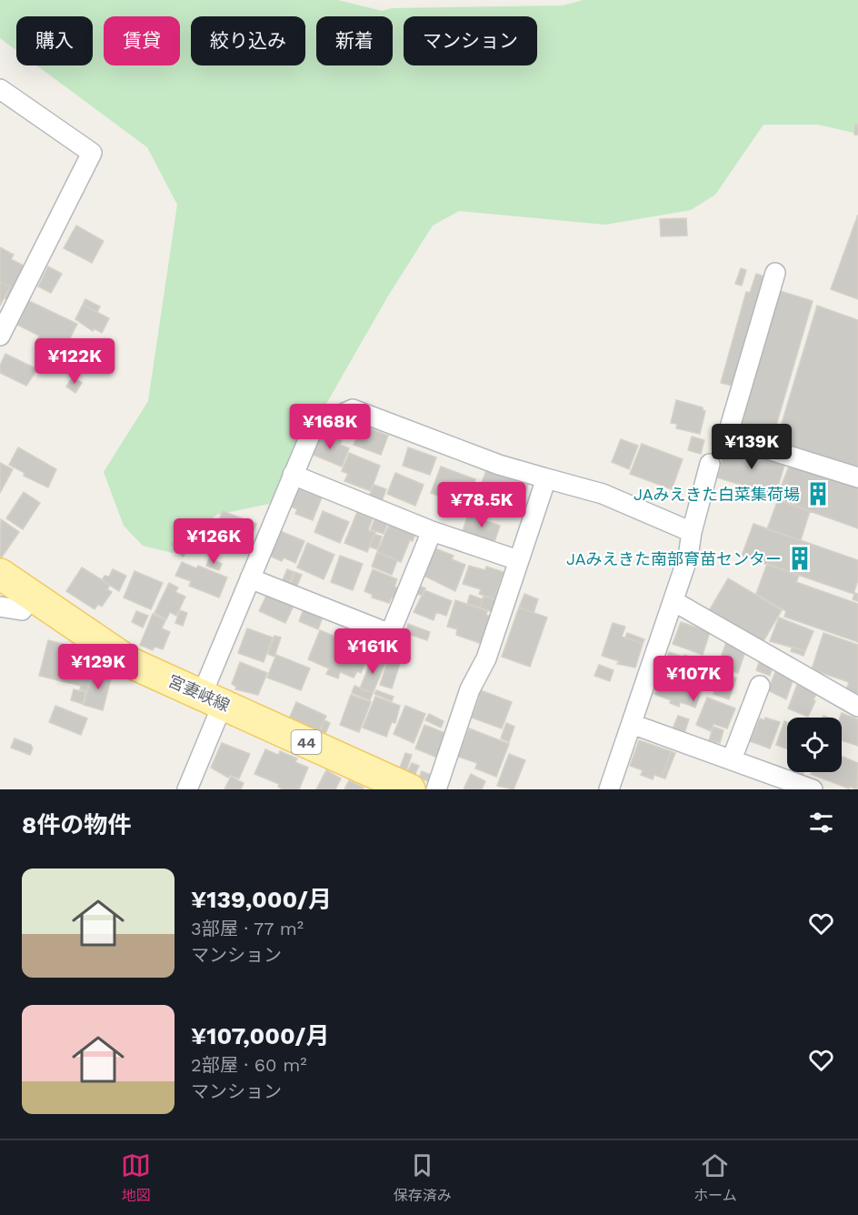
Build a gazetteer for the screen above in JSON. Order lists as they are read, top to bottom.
{
  "streets": {
    "main road": ["宮妻峡線", "44"]
  },
  "places": {
    "building": ["JAみえきた白菜集荷場", "JAみえきた南部育苗センター"]
  },
  "page": {
    "chip": [
      "購入",
      "賃貸",
      "絞り込み",
      "新着",
      "マンション"
    ],
    "price": [
      "¥122K",
      "¥168K",
      "¥139K",
      "¥78.5K",
      "¥126K",
      "¥161K",
      "¥129K",
      "¥107K"
    ],
    "heading": "8件の物件",
    "list": [
      {
        "name": "¥139,000/月",
        "note": "3部屋 · 77 m² · マンション"
      },
      {
        "name": "¥107,000/月",
        "note": "2部屋 · 60 m² · マンション"
      }
    ],
    "tabs": ["地図", "保存済み", "ホーム"]
  }
}
